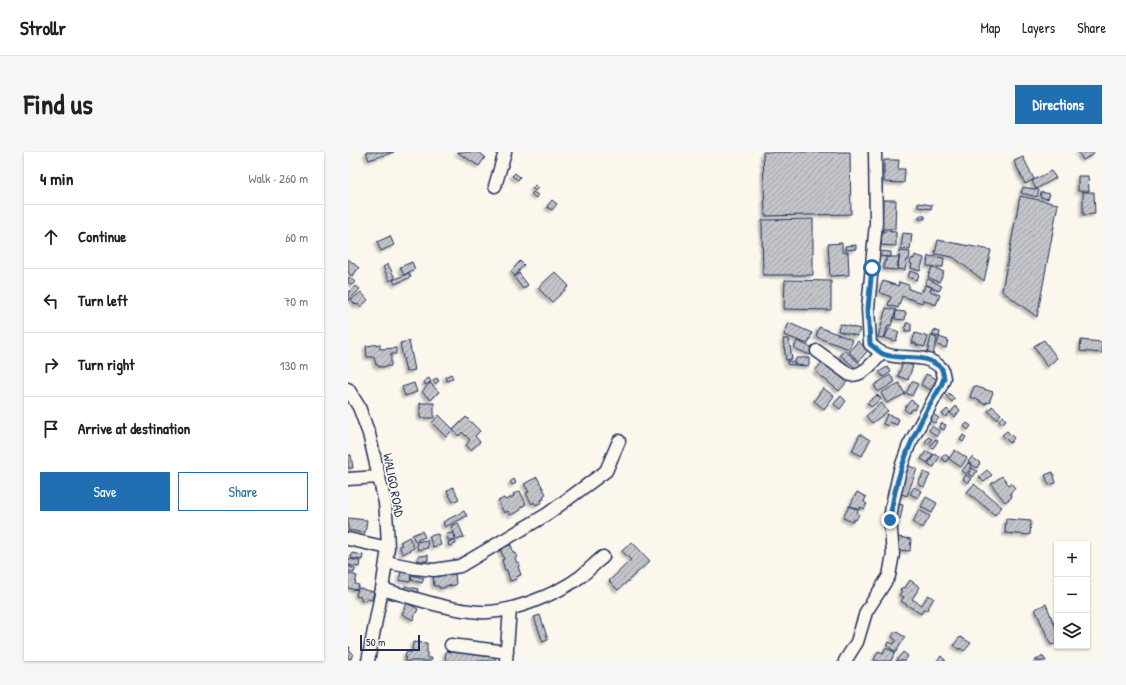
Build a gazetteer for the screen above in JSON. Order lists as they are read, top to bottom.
{
  "streets": {
    "street": ["WALIGO ROAD"]
  },
  "scale_bar": "50 m",
  "page": {
    "header": "Strollr",
    "nav": ["Map", "Layers", "Share"],
    "title": "Find us",
    "buttons": [
      "Directions",
      ["Save", "Share"]
    ],
    "heading": ["4 min", "Walk · 260 m"],
    "list": [
      ["Continue", "60 m"],
      ["Turn left", "70 m"],
      ["Turn right", "130 m"],
      "Arrive at destination"
    ],
    "map_buttons": ["+", "−"],
    "scale": "50 m"
  }
}
